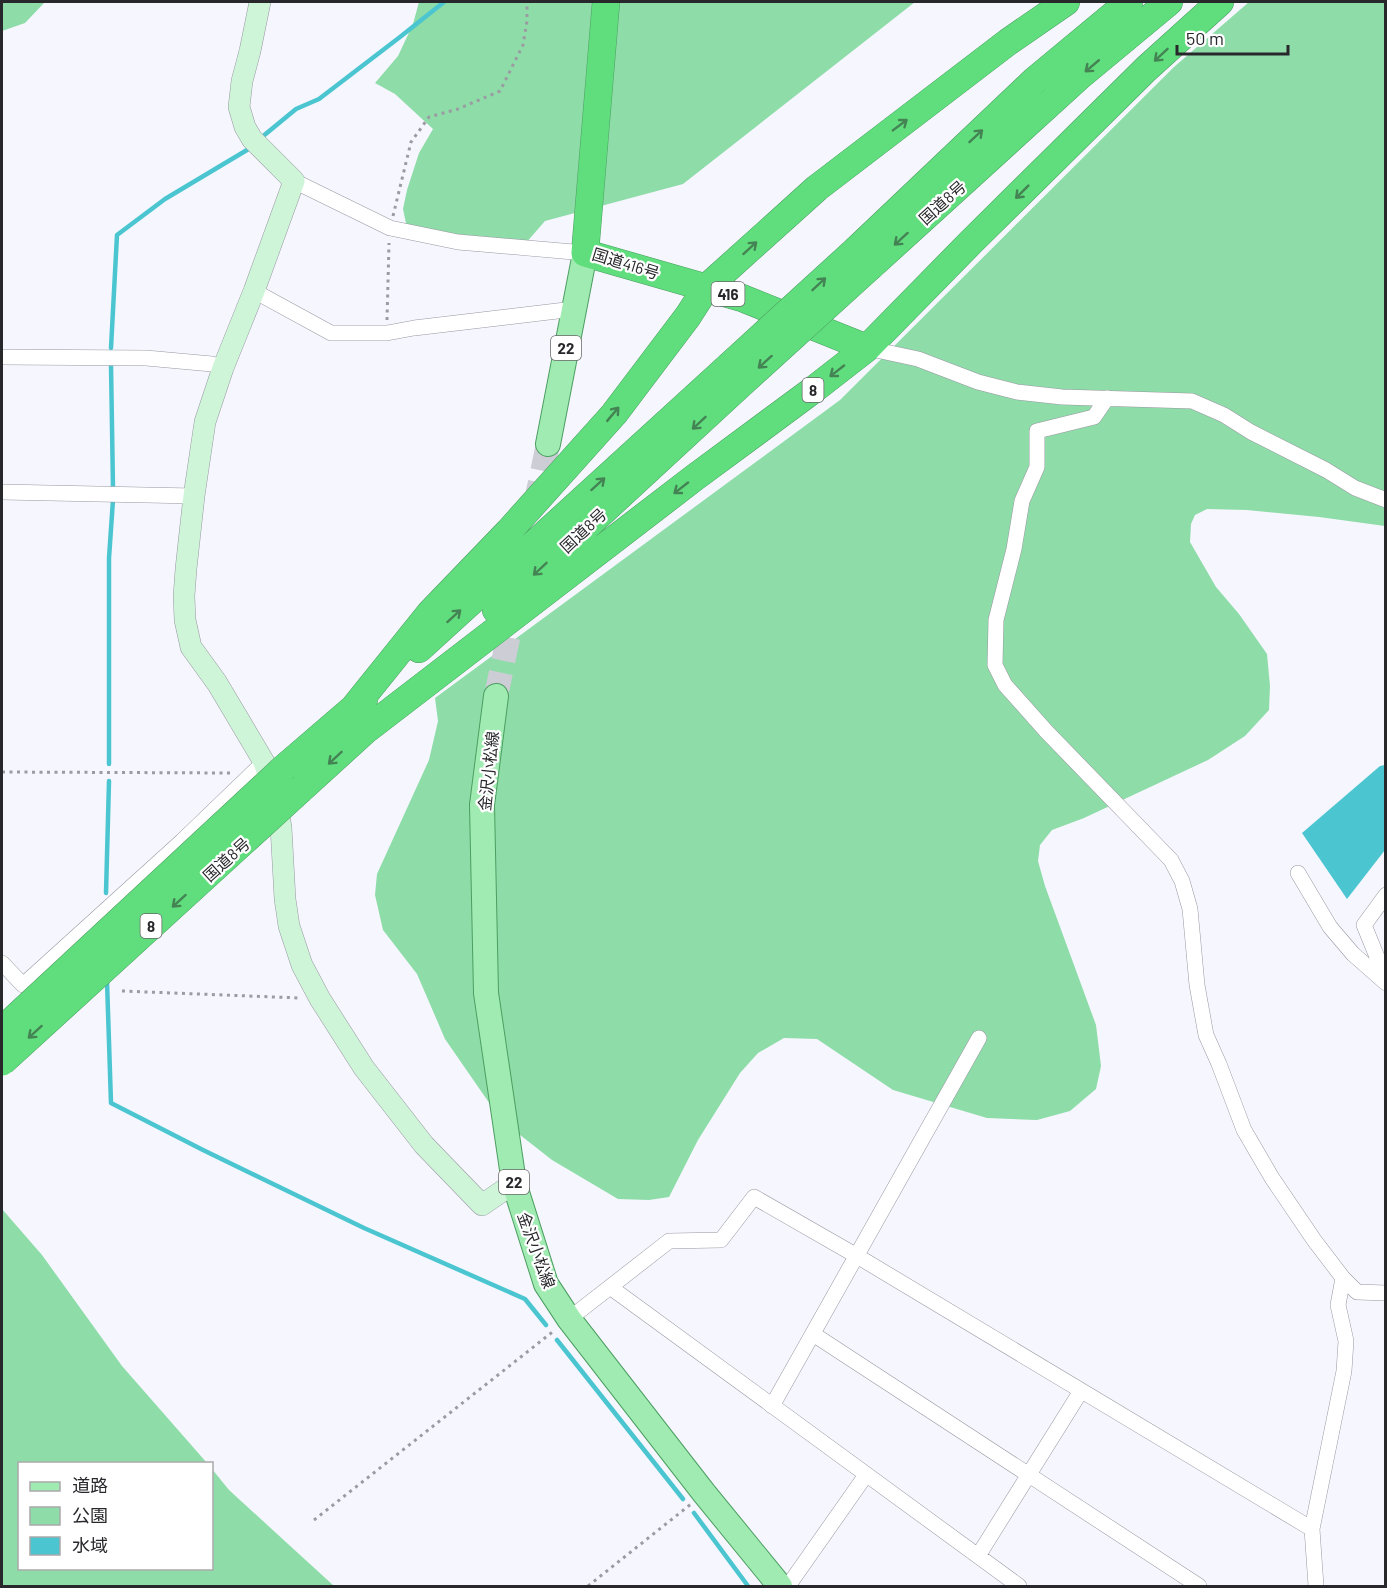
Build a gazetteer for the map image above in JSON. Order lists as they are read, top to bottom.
{
  "streets": {
    "highway": [
      "国道8号",
      "国道416号",
      "416",
      "8"
    ],
    "main road": ["22", "金沢小松線"]
  },
  "crossings": [
    ["国道8号", "8"],
    ["国道416号", "22"],
    ["国道416号", "8"]
  ],
  "legend": ["道路", "公園", "水域"],
  "scale_bar": "50 m"
}
